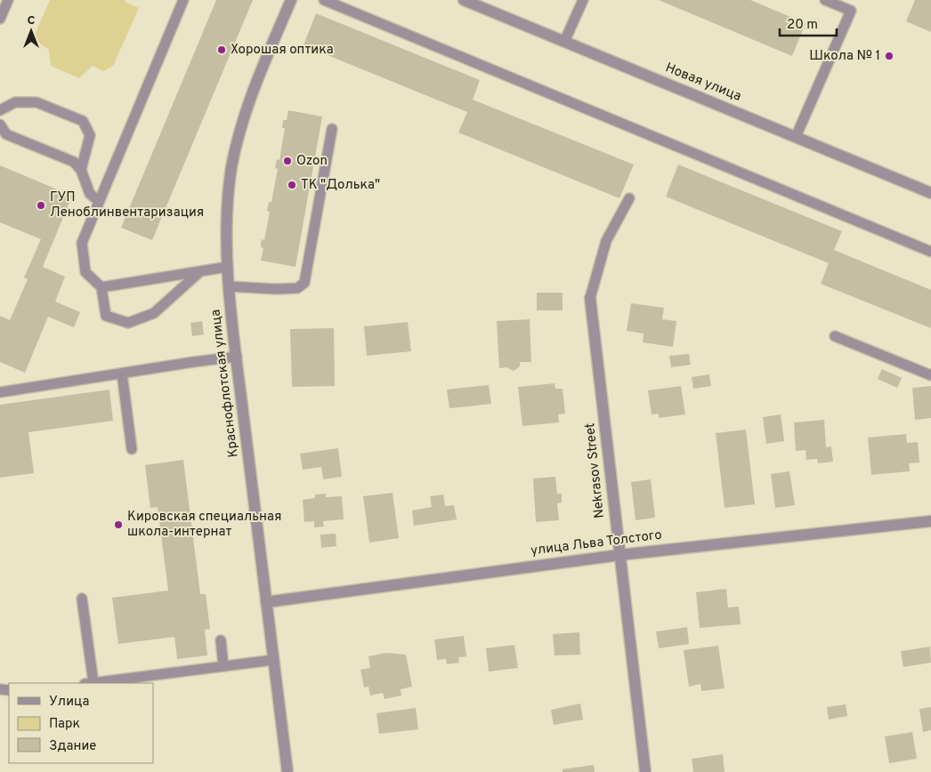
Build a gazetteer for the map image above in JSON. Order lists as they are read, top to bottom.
{
  "streets": {
    "street": [
      "Новая улица",
      "Краснофлотская улица",
      "Nekrasov Street",
      "улица Льва Толстого"
    ]
  },
  "crossings": [
    ["Краснофлотская улица", "улица Льва Толстого"],
    ["Nekrasov Street", "улица Льва Толстого"]
  ],
  "places": [
    "Хорошая оптика",
    "Школа № 1",
    "Ozon",
    "ТК \"Долька\"",
    "ГУП Леноблинвентаризация",
    "Кировская специальная школа-интернат"
  ],
  "legend": ["Улица", "Парк", "Здание"],
  "scale_bar": "20 m",
  "north": "top"
}
